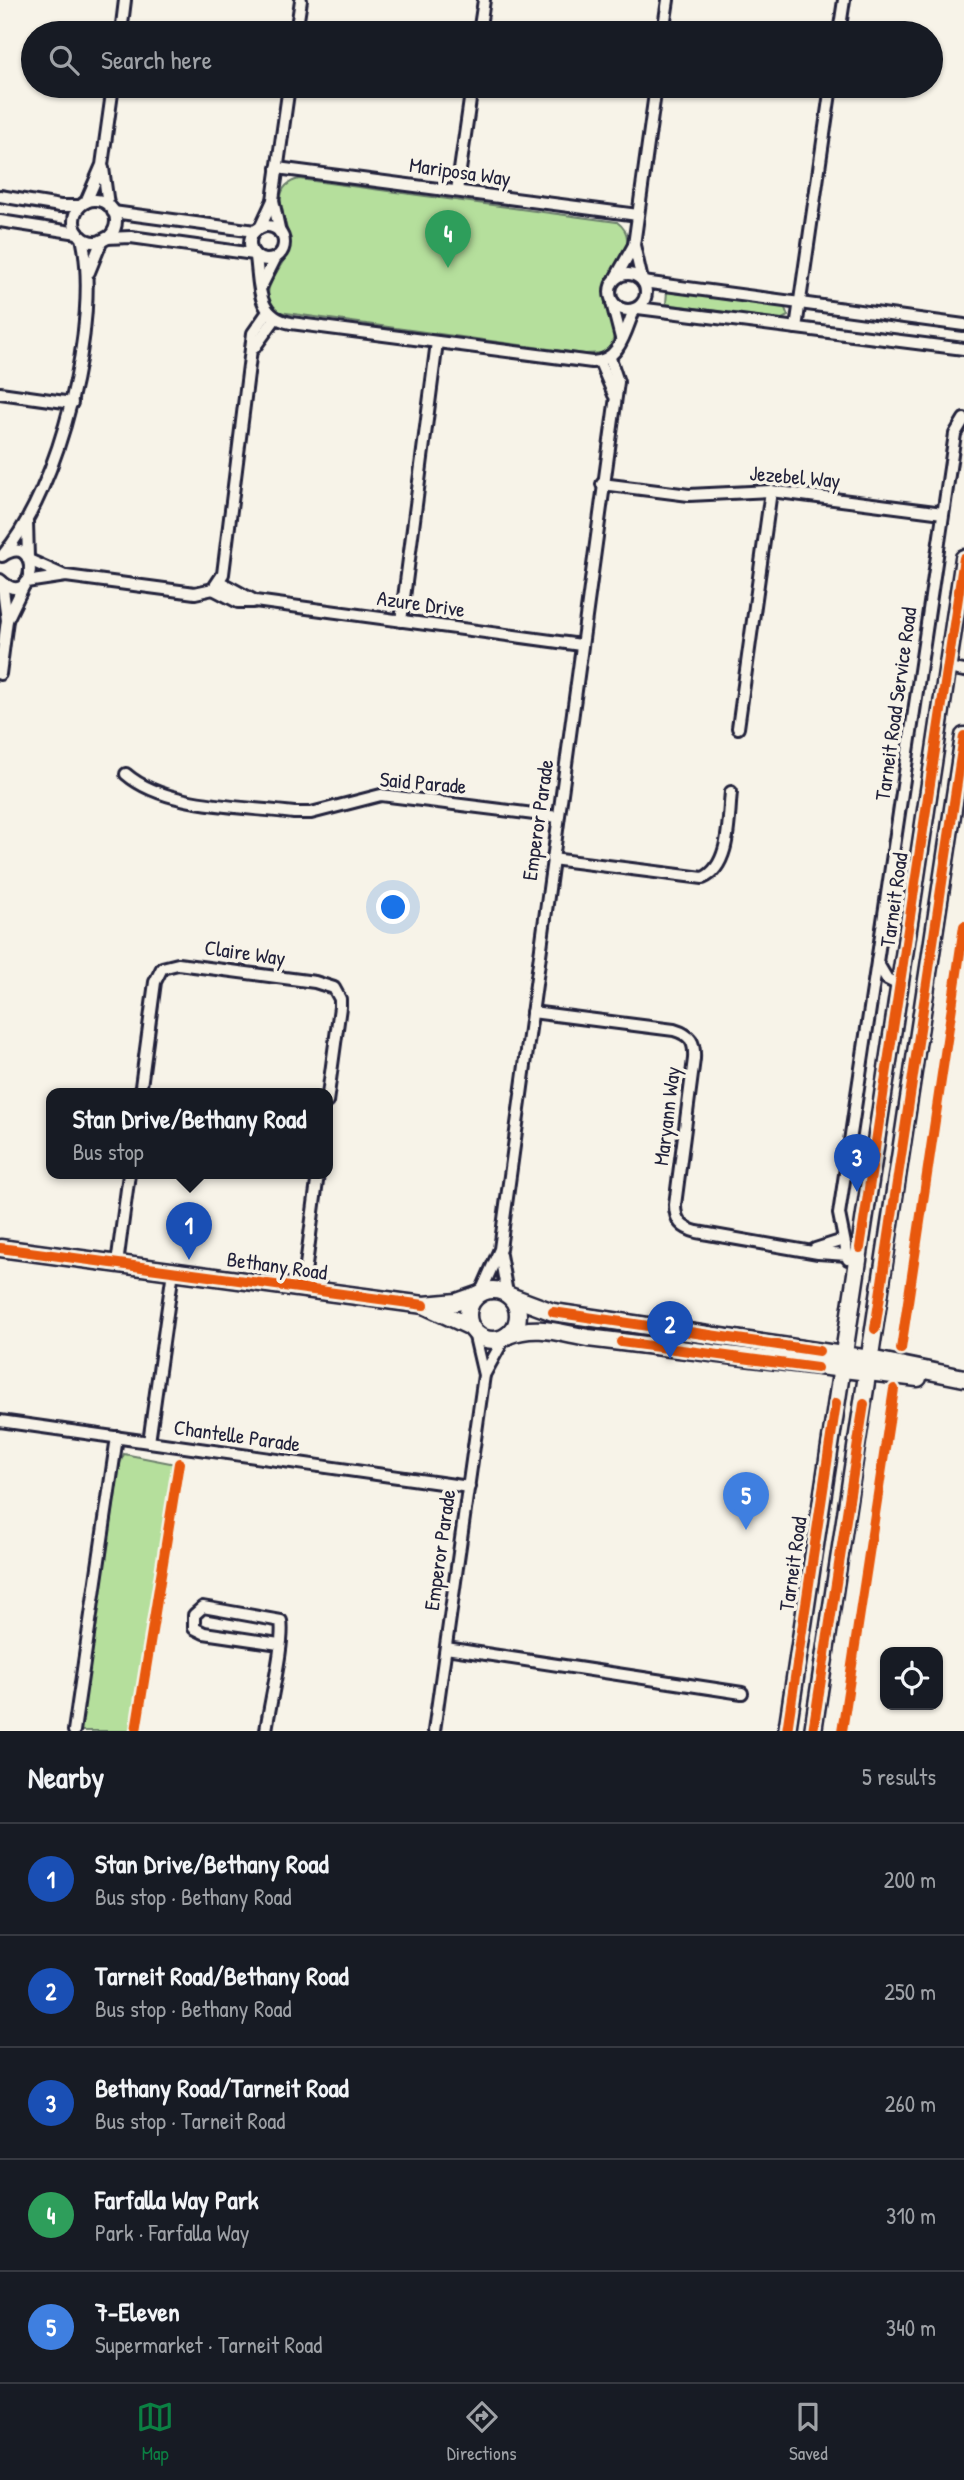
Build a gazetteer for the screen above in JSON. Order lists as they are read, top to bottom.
{
  "streets": {
    "main road": ["Tarneit Road", "Bethany Road"],
    "street": [
      "Mariposa Way",
      "Jezebel Way",
      "Azure Drive",
      "Tarneit Road Service Road",
      "Said Parade",
      "Emperor Parade",
      "Claire Way",
      "Maryann Way",
      "Chantelle Parade"
    ]
  },
  "crossings": [
    ["Jezebel Way", "Tarneit Road Service Road"],
    ["Jezebel Way", "Emperor Parade"],
    ["Azure Drive", "Emperor Parade"],
    ["Tarneit Road Service Road", "Tarneit Road"],
    ["Said Parade", "Emperor Parade"],
    ["Emperor Parade", "Maryann Way"],
    ["Emperor Parade", "Bethany Road"],
    ["Emperor Parade", "Chantelle Parade"],
    ["Tarneit Road", "Maryann Way"]
  ],
  "page": {
    "search": "Search here",
    "pins": [
      "4",
      "3",
      "1",
      "2",
      "5"
    ],
    "popup": ["Stan Drive/Bethany Road", "Bus stop"],
    "heading": ["Nearby", "5 results"],
    "list": [
      {
        "mark": "1",
        "name": "Stan Drive/Bethany Road",
        "note": "Bus stop · Bethany Road",
        "value": "200 m"
      },
      {
        "mark": "2",
        "name": "Tarneit Road/Bethany Road",
        "note": "Bus stop · Bethany Road",
        "value": "250 m"
      },
      {
        "mark": "3",
        "name": "Bethany Road/Tarneit Road",
        "note": "Bus stop · Tarneit Road",
        "value": "260 m"
      },
      {
        "mark": "4",
        "name": "Farfalla Way Park",
        "note": "Park · Farfalla Way",
        "value": "310 m"
      },
      {
        "mark": "5",
        "name": "7-Eleven",
        "note": "Supermarket · Tarneit Road",
        "value": "340 m"
      }
    ],
    "nav": ["Map", "Directions", "Saved"]
  }
}
